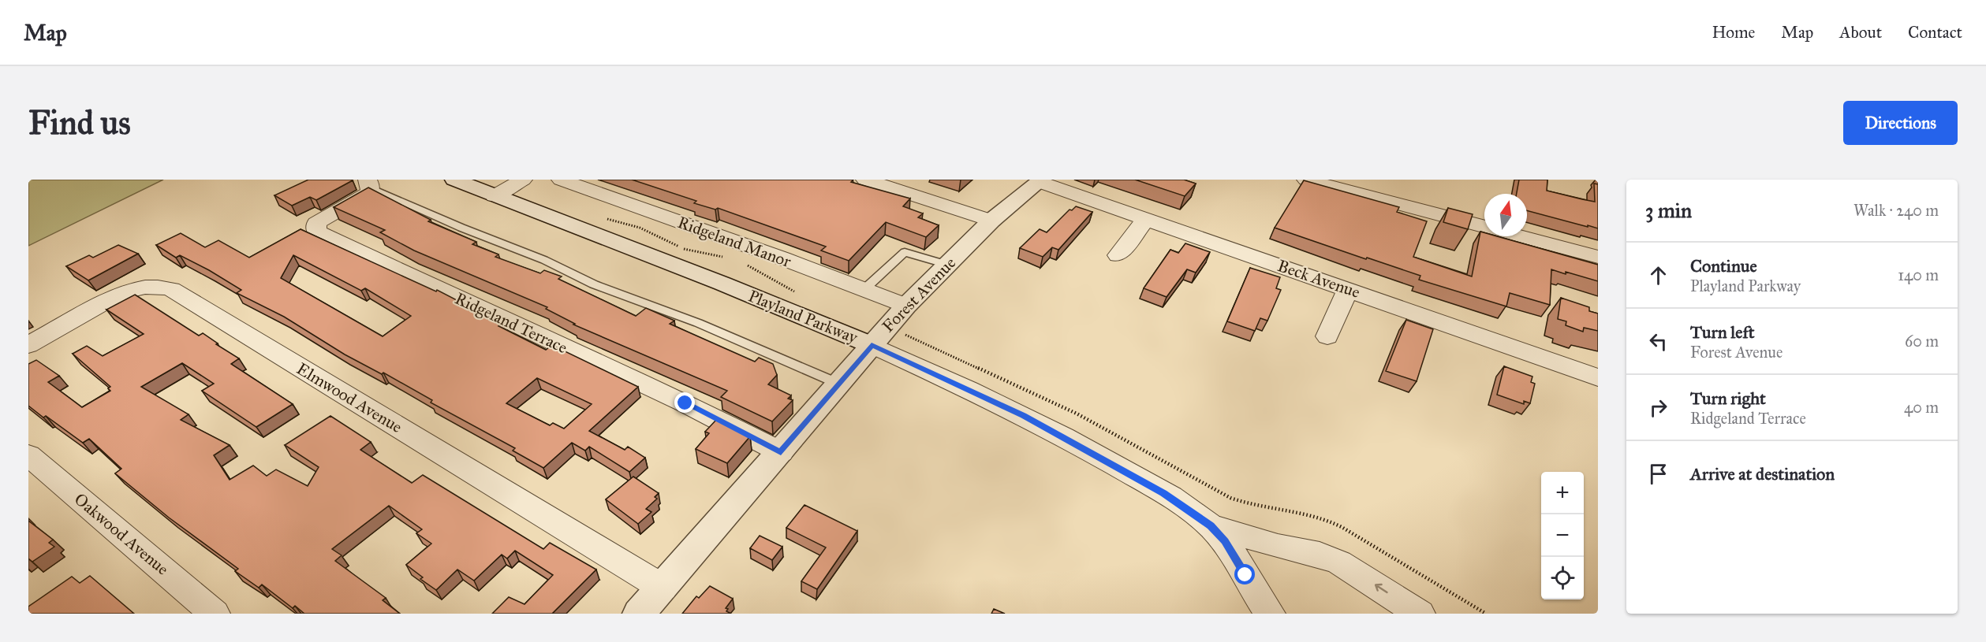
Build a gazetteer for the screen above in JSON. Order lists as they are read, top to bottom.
{
  "streets": {
    "street": [
      "Ridgeland Manor",
      "Beck Avenue",
      "Forest Avenue",
      "Playland Parkway",
      "Ridgeland Terrace",
      "Elmwood Avenue",
      "Oakwood Avenue"
    ]
  },
  "crossings": [
    ["Ridgeland Manor", "Forest Avenue"],
    ["Beck Avenue", "Forest Avenue"],
    ["Forest Avenue", "Playland Parkway"],
    ["Forest Avenue", "Ridgeland Terrace"],
    ["Forest Avenue", "Elmwood Avenue"]
  ],
  "north": "top",
  "page": {
    "header": "Map",
    "nav": [
      "Home",
      "Map",
      "About",
      "Contact"
    ],
    "buttons": "Directions",
    "title": "Find us",
    "heading": ["3 min", "Walk · 240 m"],
    "list": [
      ["Continue", "Playland Parkway", "140 m"],
      ["Turn left", "Forest Avenue", "60 m"],
      ["Turn right", "Ridgeland Terrace", "40 m"],
      "Arrive at destination"
    ],
    "map_buttons": ["+", "−"]
  }
}
